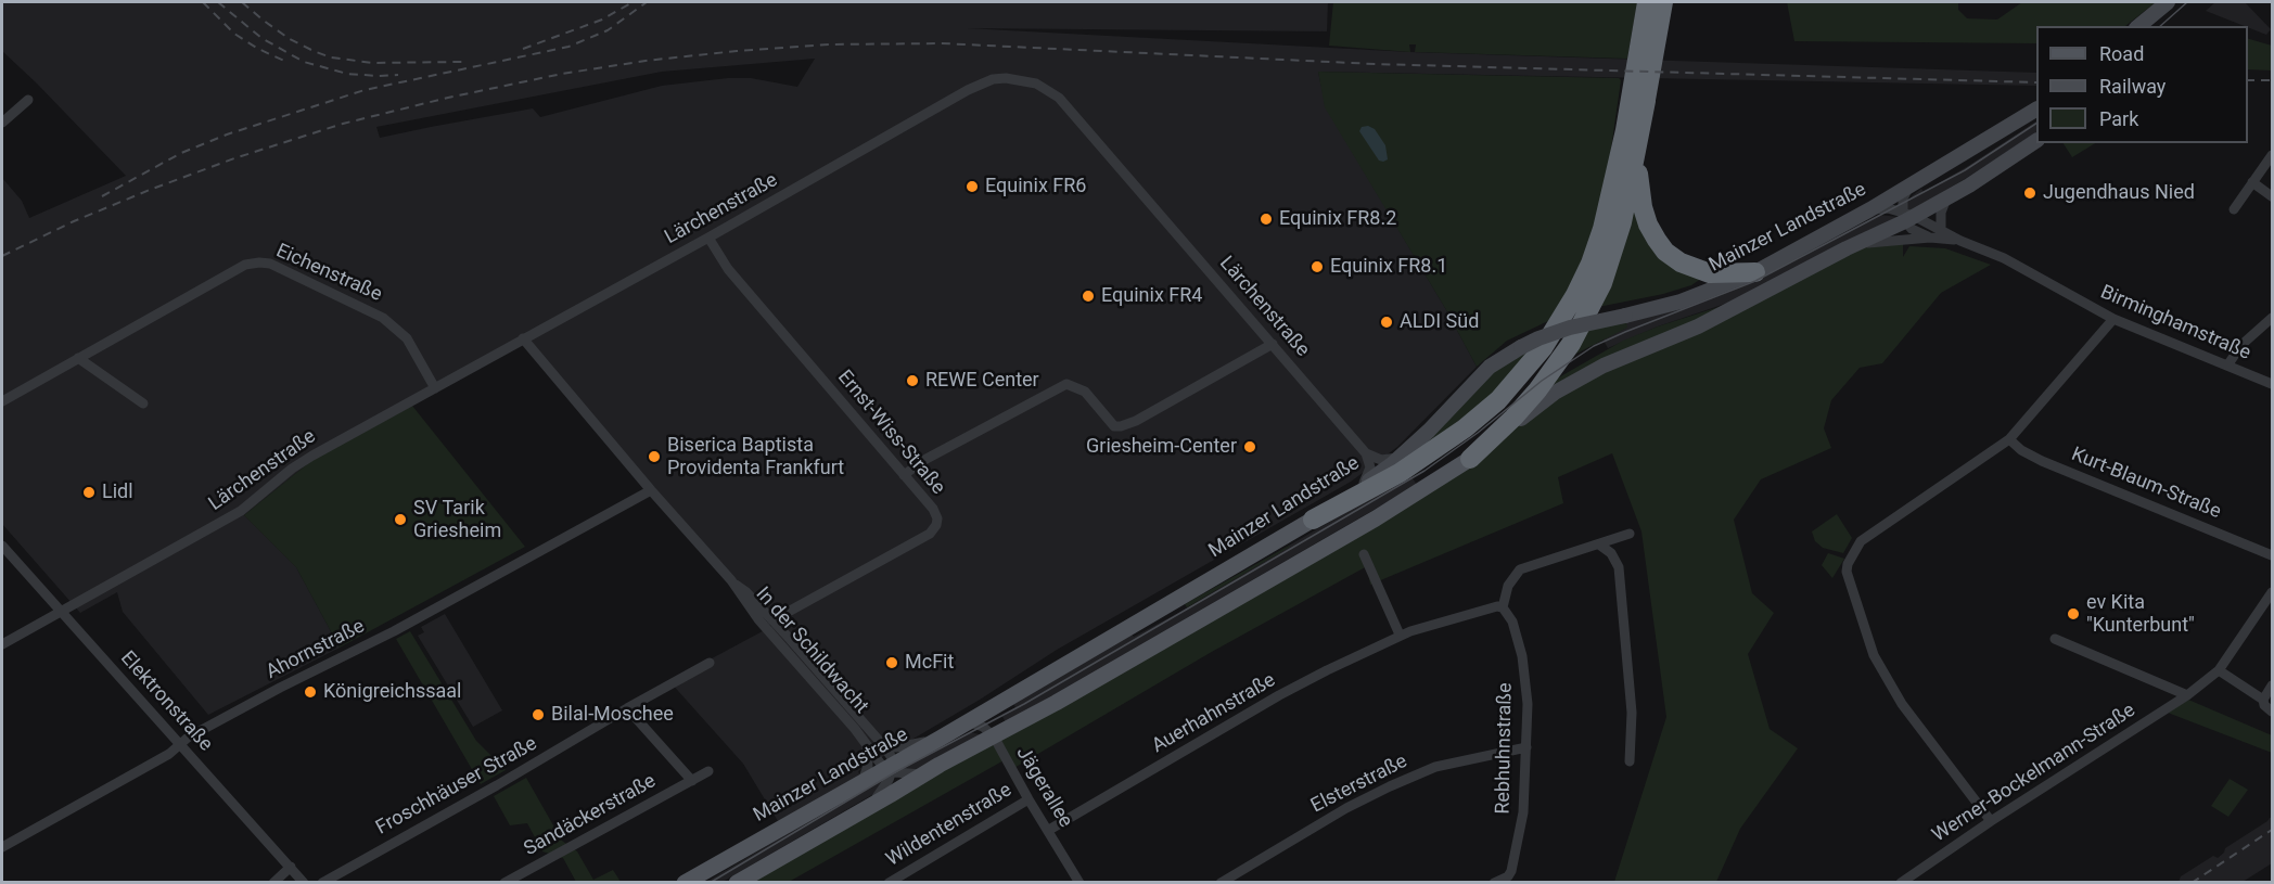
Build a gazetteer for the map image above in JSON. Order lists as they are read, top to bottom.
{
  "streets": {
    "main road": ["Mainzer Landstraße"],
    "street": [
      "Lärchenstraße",
      "Eichenstraße",
      "Birminghamstraße",
      "Ernst-Wiss-Straße",
      "Kurt-Blaum-Straße",
      "Ahornstraße",
      "In der Schildwacht",
      "Elektronstraße",
      "Auerhahnstraße",
      "Rebhuhnstraße",
      "Werner-Bockelmann-Straße",
      "Elsterstraße",
      "Froschhäuser Straße",
      "Jägerallee",
      "Sandäckerstraße",
      "Wildentenstraße"
    ]
  },
  "crossings": [
    ["Lärchenstraße", "Eichenstraße"],
    ["Lärchenstraße", "Ernst-Wiss-Straße"],
    ["Lärchenstraße", "In der Schildwacht"],
    ["Lärchenstraße", "Elektronstraße"],
    ["Mainzer Landstraße", "Birminghamstraße"],
    ["Mainzer Landstraße", "In der Schildwacht"],
    ["Mainzer Landstraße", "Jägerallee"],
    ["Ernst-Wiss-Straße", "In der Schildwacht"],
    ["Ahornstraße", "In der Schildwacht"],
    ["Ahornstraße", "Elektronstraße"],
    ["Auerhahnstraße", "Rebhuhnstraße"],
    ["Auerhahnstraße", "Jägerallee"],
    ["Rebhuhnstraße", "Elsterstraße"],
    ["Froschhäuser Straße", "Sandäckerstraße"],
    ["Jägerallee", "Wildentenstraße"]
  ],
  "places": [
    "Equinix FR6",
    "Jugendhaus Nied",
    "Equinix FR8.2",
    "Equinix FR8.1",
    "Equinix FR4",
    "ALDI Süd",
    "REWE Center",
    "Griesheim-Center",
    "Biserica Baptista Providenta Frankfurt",
    "Lidl",
    "SV Tarik Griesheim",
    "ev Kita \"Kunterbunt\"",
    "McFit",
    "Königreichssaal",
    "Bilal-Moschee"
  ],
  "legend": ["Road", "Railway", "Park"]
}
